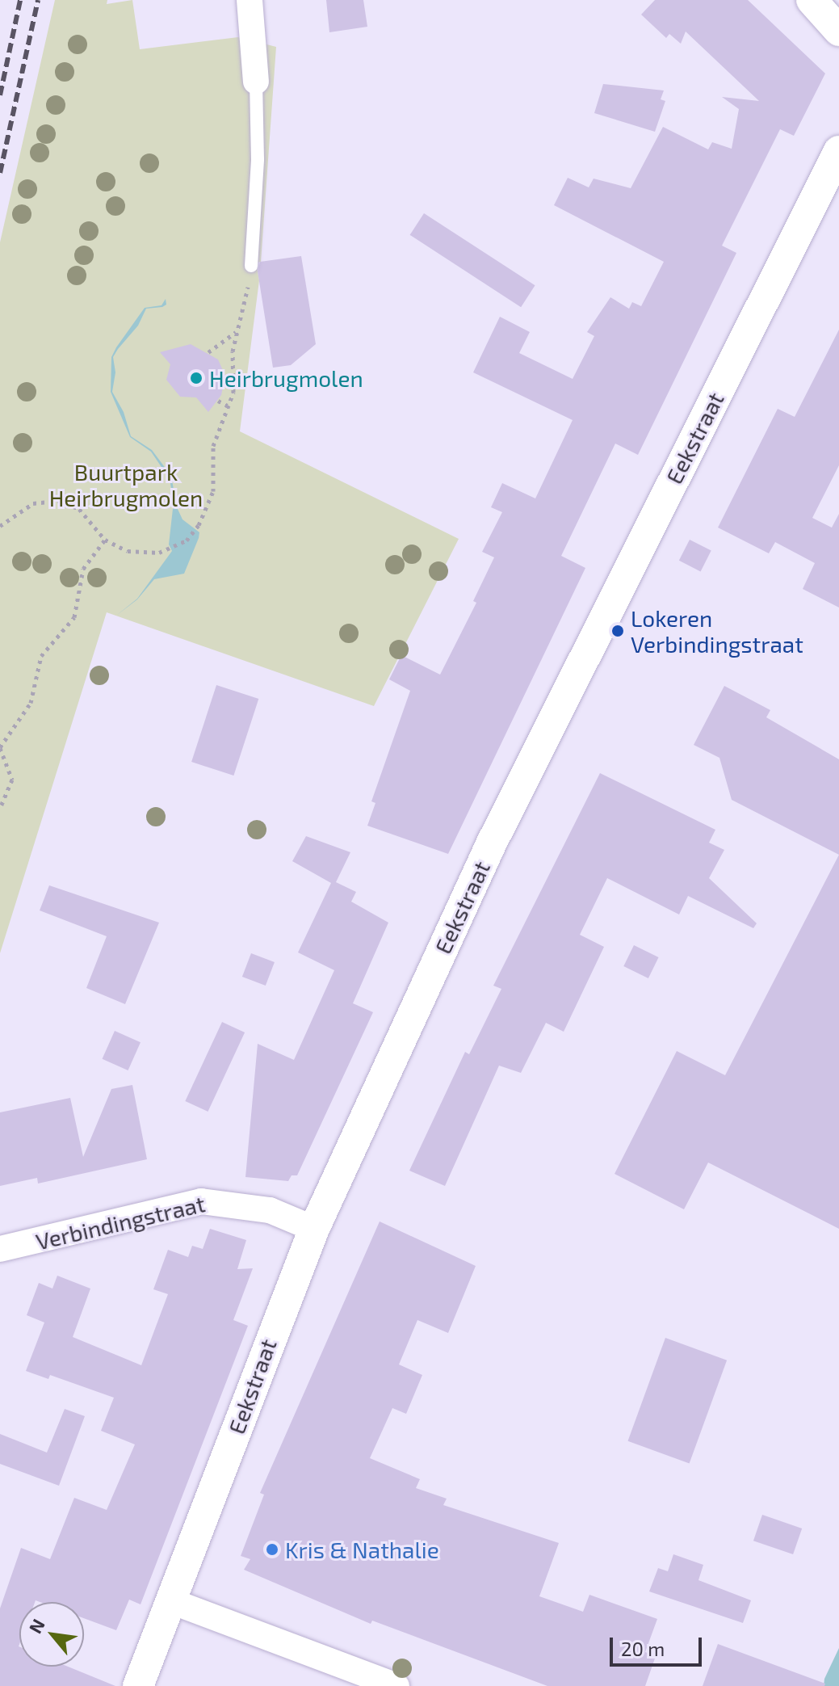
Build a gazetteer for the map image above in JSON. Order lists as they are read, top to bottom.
{
  "streets": {
    "street": ["Eekstraat", "Verbindingstraat"]
  },
  "crossings": [
    ["Eekstraat", "Verbindingstraat"]
  ],
  "parks": ["Buurtpark Heirbrugmolen"],
  "places": ["Heirbrugmolen", "Lokeren Verbindingstraat", "Kris & Nathalie"],
  "scale_bar": "20 m",
  "north": "top left"
}
